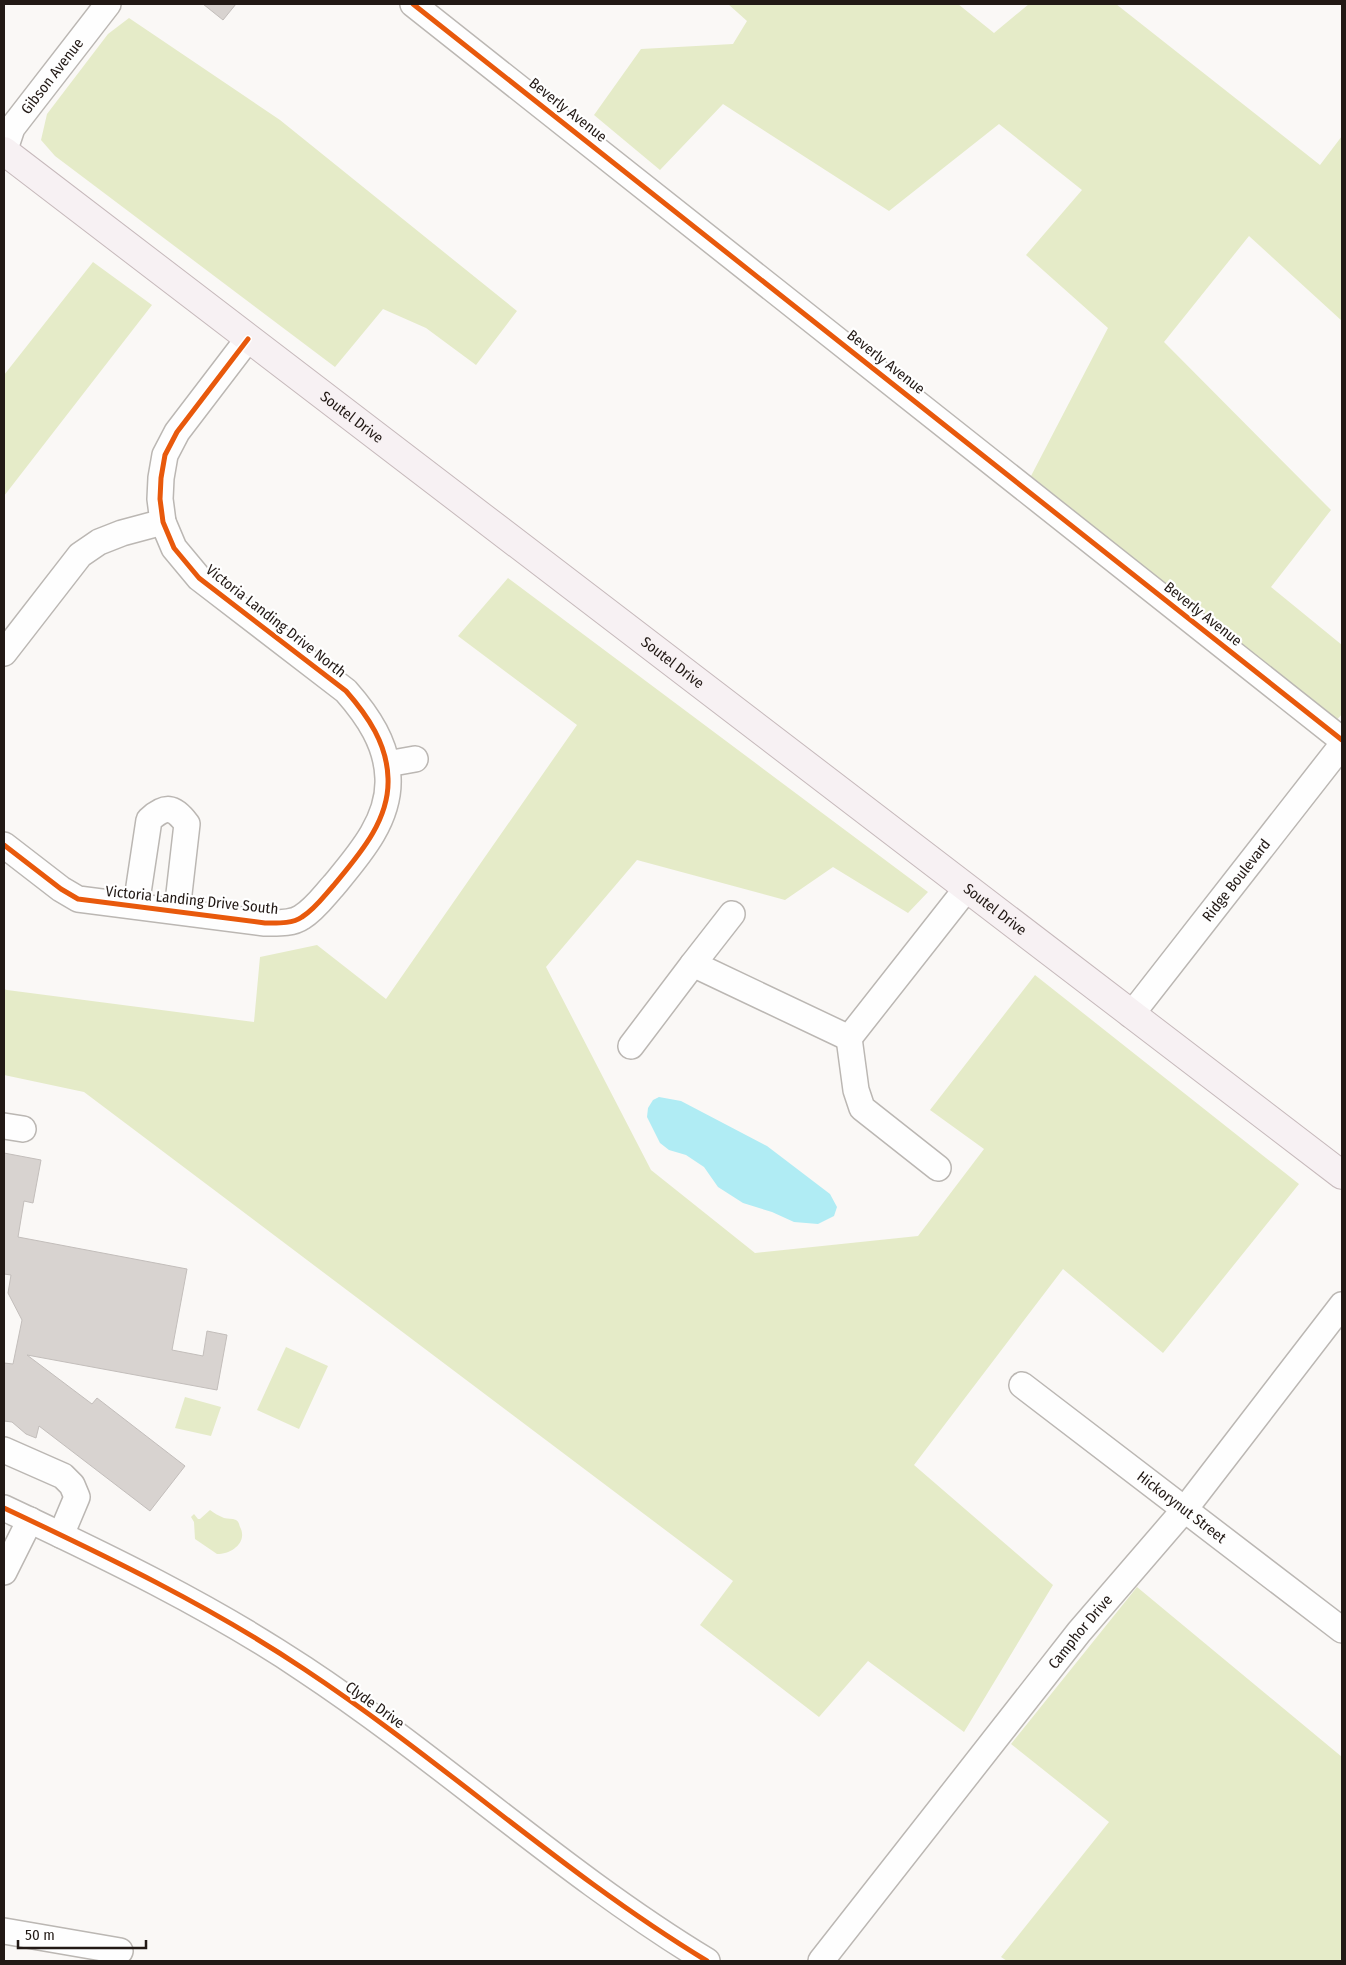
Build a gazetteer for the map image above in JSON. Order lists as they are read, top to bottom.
{
  "streets": {
    "main road": ["Soutel Drive"],
    "street": [
      "Gibson Avenue",
      "Beverly Avenue",
      "Victoria Landing Drive North",
      "Ridge Boulevard",
      "Victoria Landing Drive South",
      "Hickorynut Street",
      "Camphor Drive",
      "Clyde Drive"
    ]
  },
  "crossings": [
    ["Gibson Avenue", "Soutel Drive"],
    ["Soutel Drive", "Victoria Landing Drive North"],
    ["Soutel Drive", "Ridge Boulevard"],
    ["Victoria Landing Drive North", "Victoria Landing Drive South"],
    ["Hickorynut Street", "Camphor Drive"]
  ],
  "scale_bar": "50 m"
}
